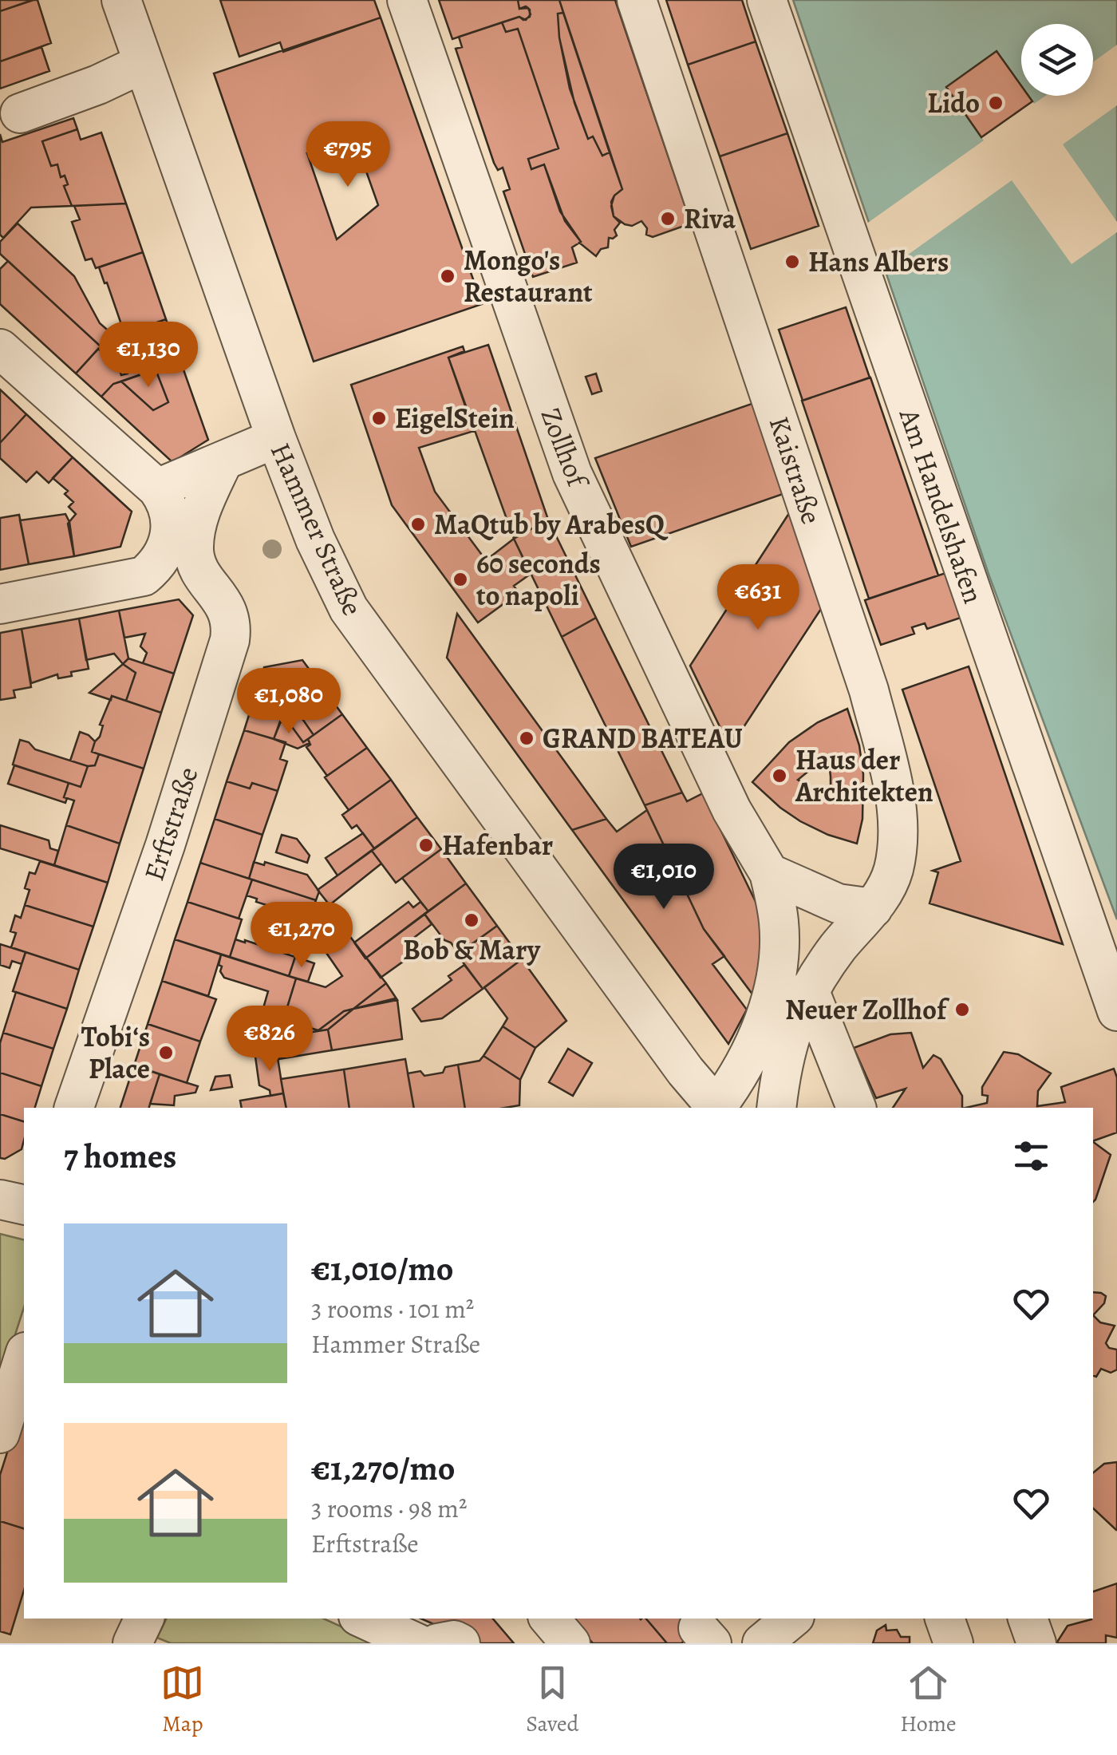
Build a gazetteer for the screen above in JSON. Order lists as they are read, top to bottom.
{
  "streets": {
    "street": [
      "Zollhof",
      "Kaistraße",
      "Am Handelshafen",
      "Hammer Straße",
      "Erftstraße"
    ]
  },
  "places": [
    "Lido",
    "Riva",
    "Hans Albers",
    "Mongo's Restaurant",
    "EigelStein",
    "MaQtub by ArabesQ",
    "60 seconds to napoli",
    "GRAND BATEAU",
    "Haus der Architekten",
    "Hafenbar",
    "Bob & Mary",
    "Neuer Zollhof",
    "Tobi‘s Place"
  ],
  "page": {
    "price": [
      "€795",
      "€1,130",
      "€631",
      "€1,080",
      "€1,010",
      "€1,270",
      "€826"
    ],
    "heading": "7 homes",
    "list": [
      {
        "name": "€1,010/mo",
        "note": "3 rooms · 101 m² · Hammer Straße"
      },
      {
        "name": "€1,270/mo",
        "note": "3 rooms · 98 m² · Erftstraße"
      }
    ],
    "tabs": ["Map", "Saved", "Home"]
  }
}
